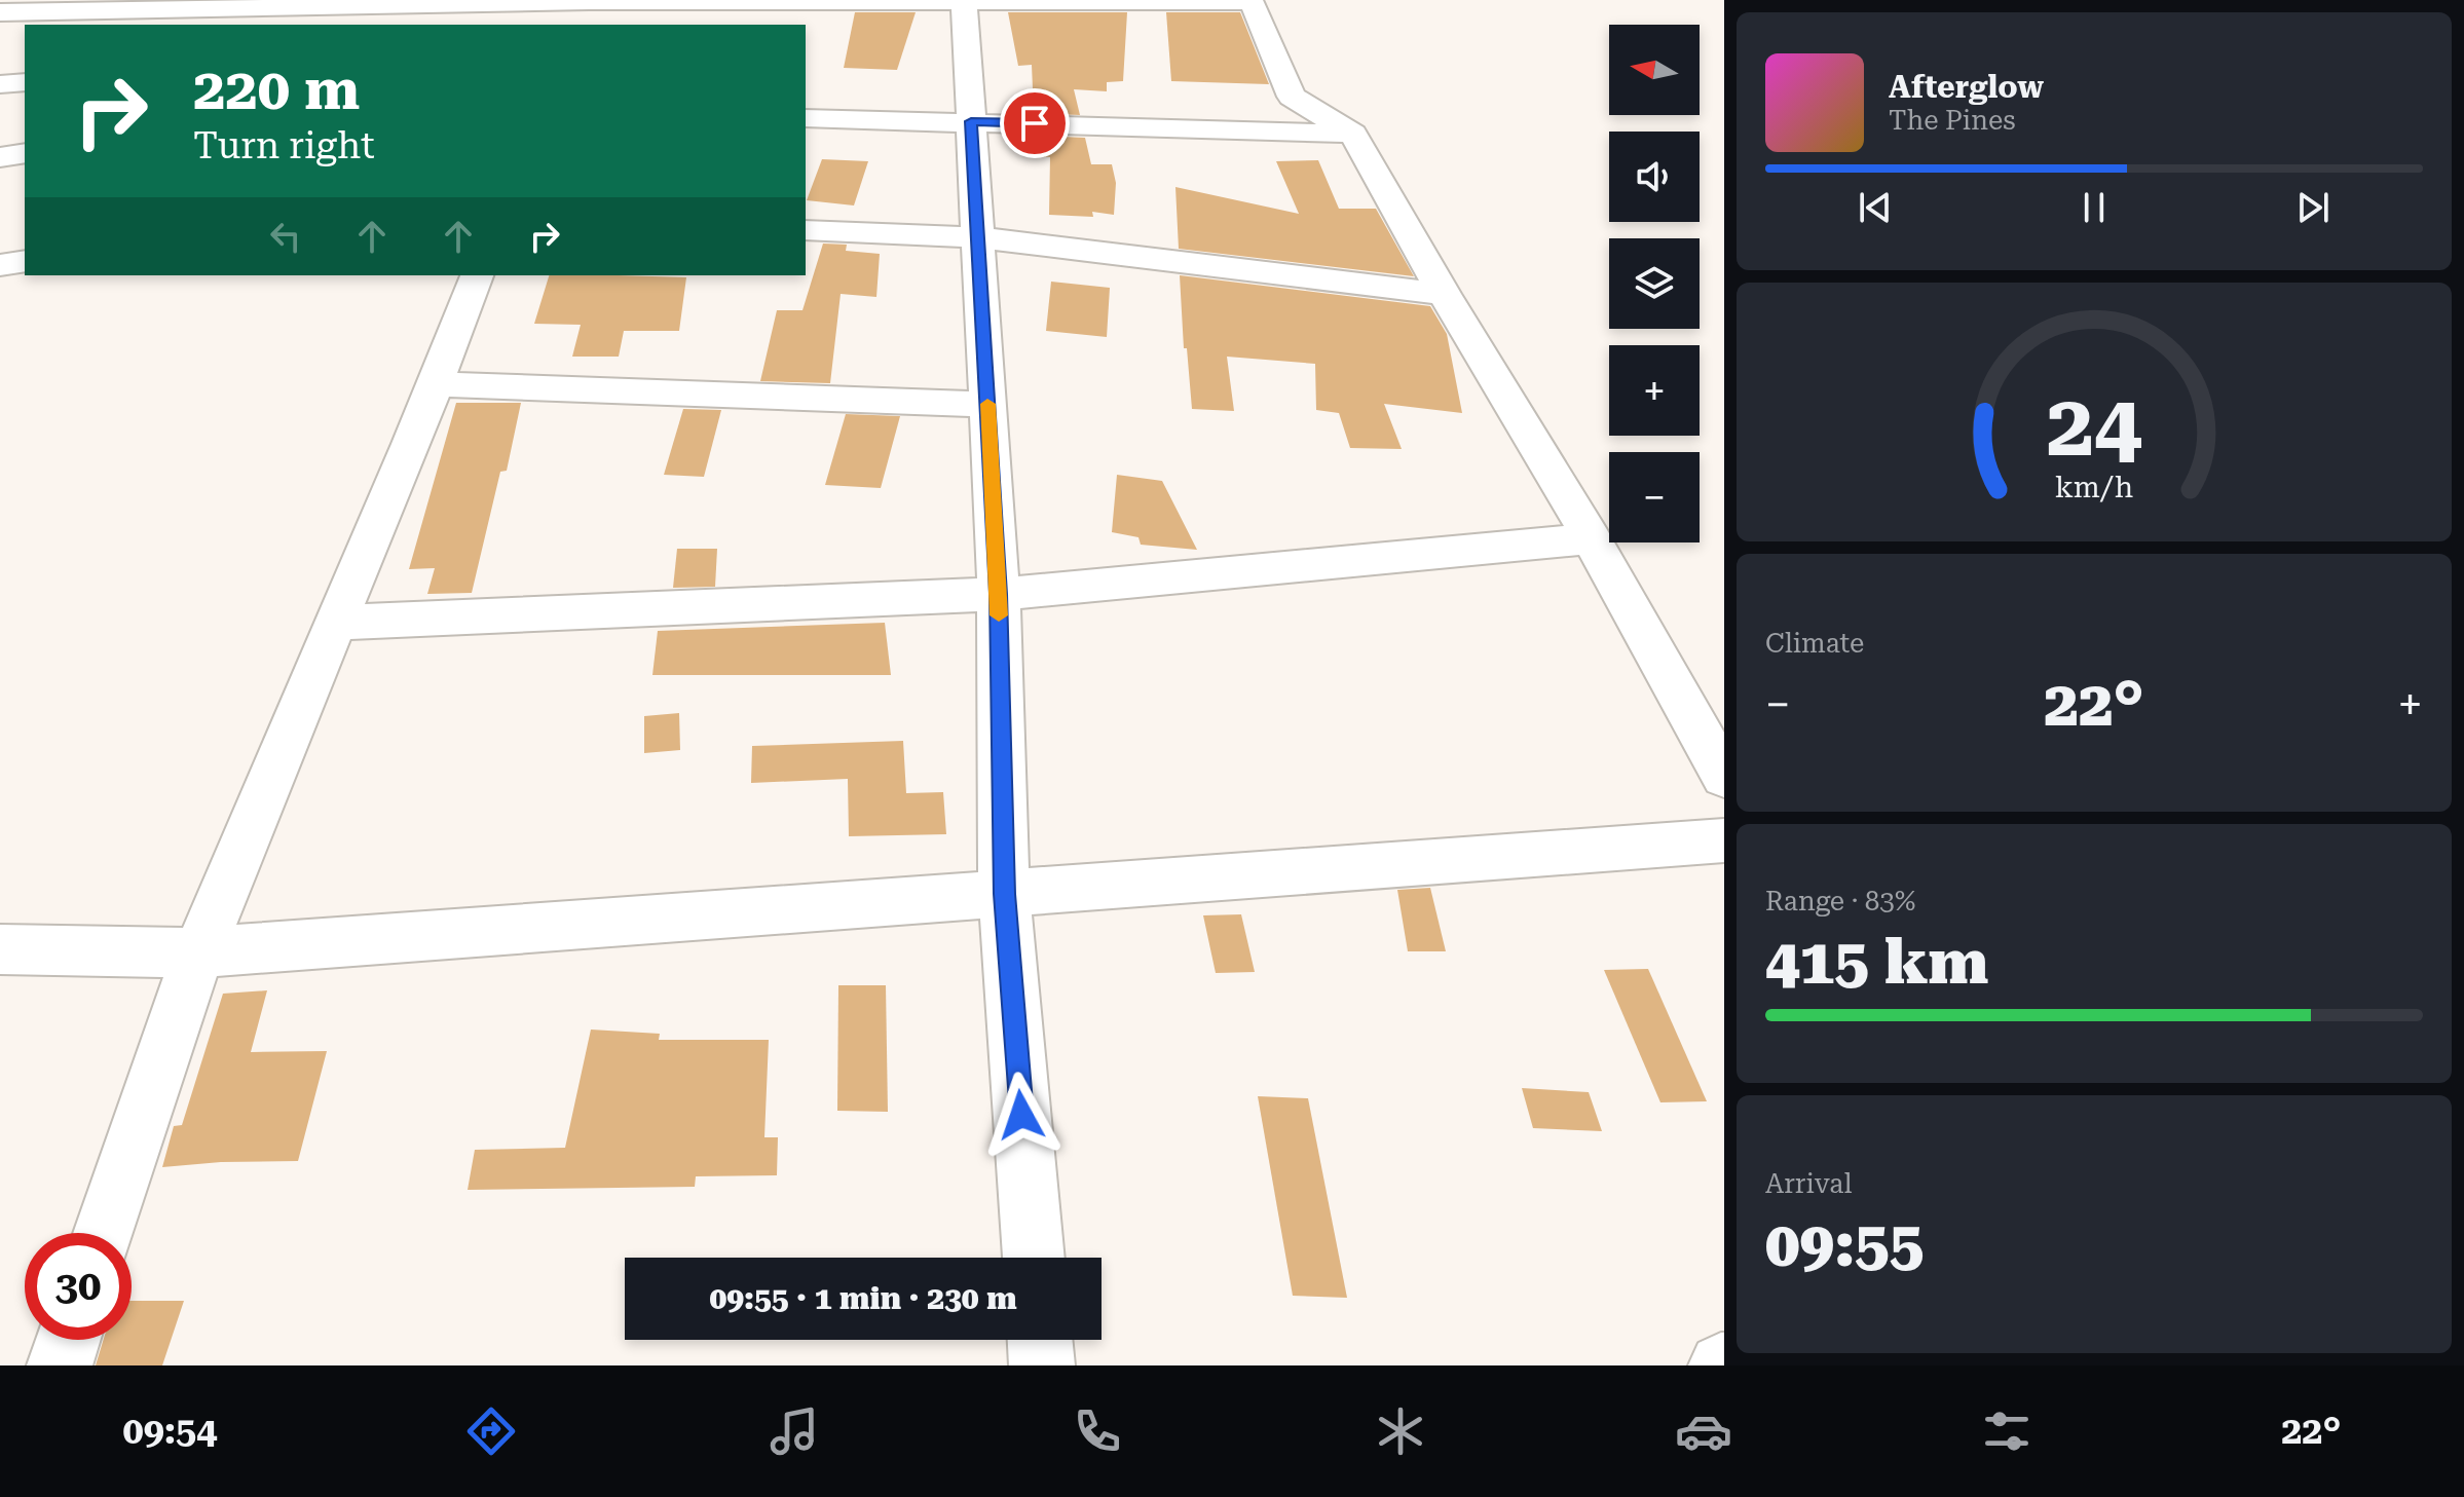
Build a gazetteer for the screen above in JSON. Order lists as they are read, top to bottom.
{
  "north": "left",
  "page": {
    "map_buttons": ["+", "−"],
    "turn": ["220 m", "Turn right"],
    "song": ["Afterglow", "The Pines"],
    "tile": [
      "Climate",
      ["Range · 83%", "415 km"],
      ["Arrival", "09:55"]
    ],
    "heat": ["−", "22°", "+"],
    "limit": "30",
    "trip": "09:55 · 1 min · 230 m",
    "tabs": ["09:54", "22°"],
    "gauge": ["24", "km/h"]
  }
}
